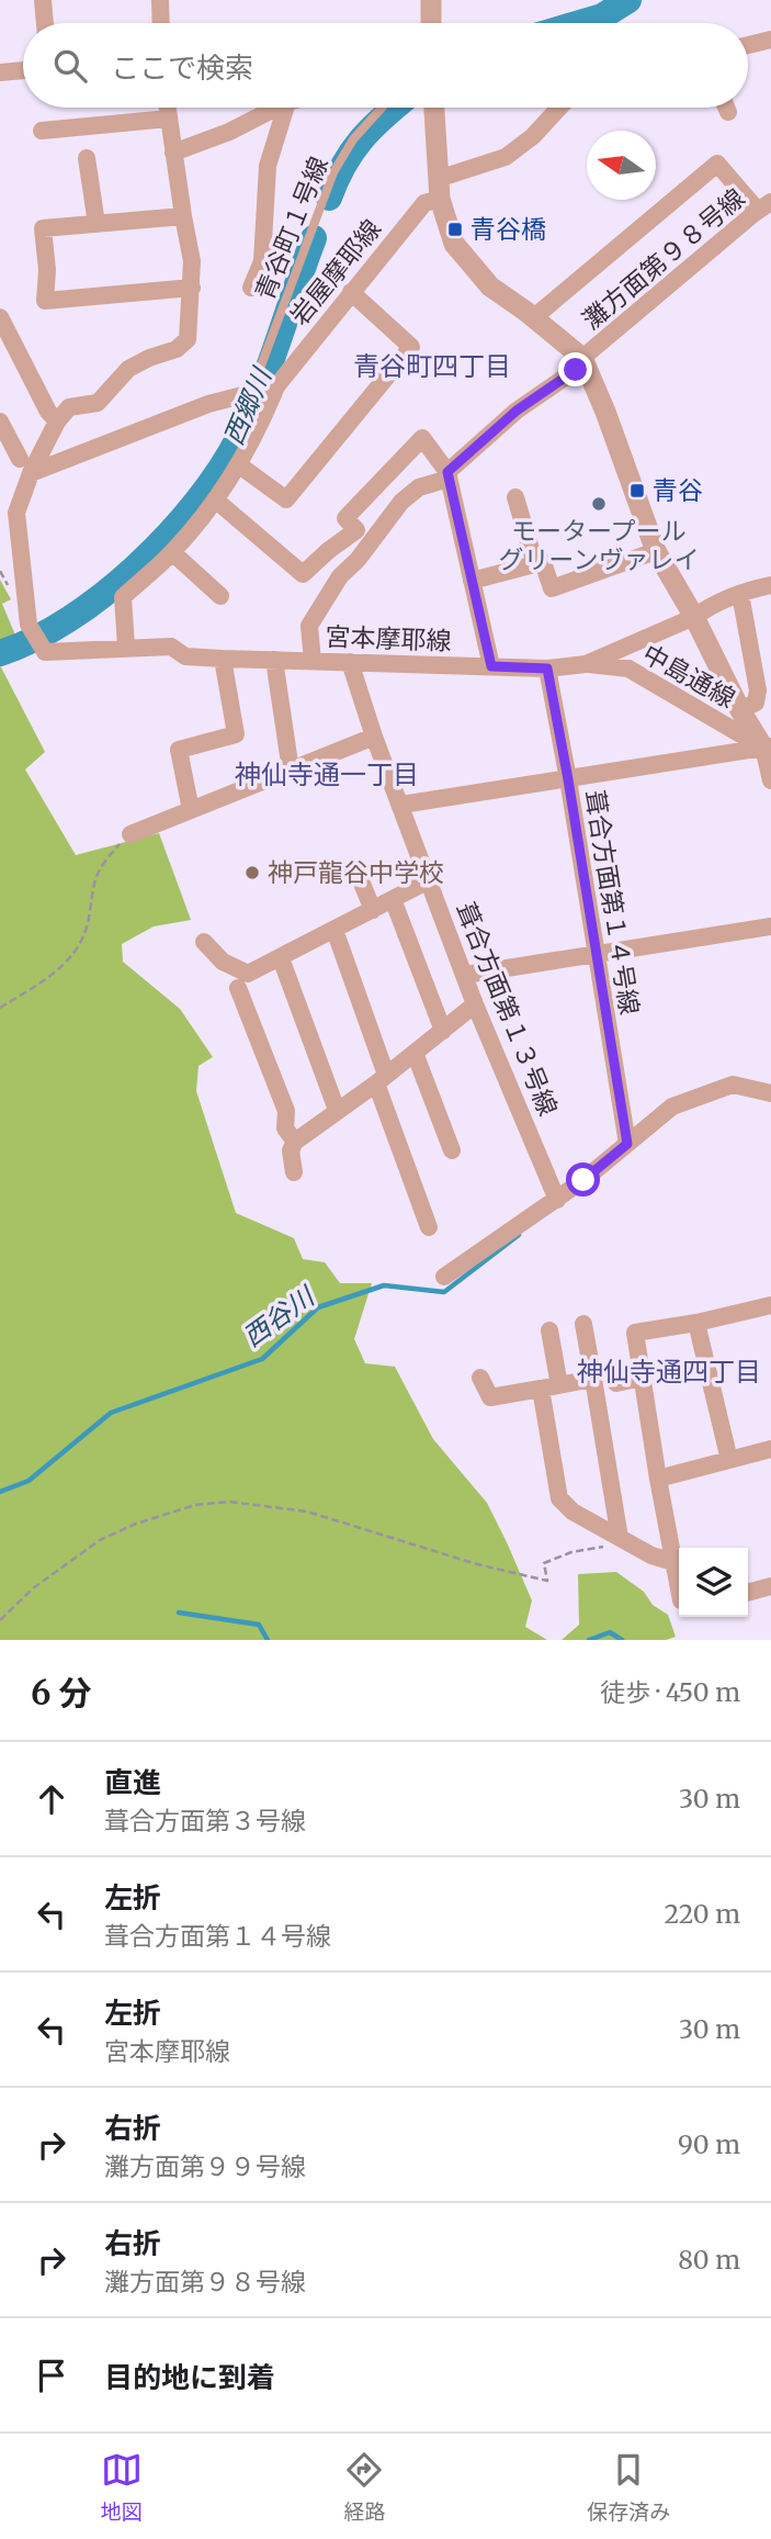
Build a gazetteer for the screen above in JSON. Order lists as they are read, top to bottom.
{
  "streets": {
    "street": [
      "灘方面第９８号線",
      "岩屋摩耶線",
      "宮本摩耶線",
      "中島通線",
      "葺合方面第１４号線",
      "葺合方面第１３号線"
    ],
    "lane": ["青谷町１号線"]
  },
  "crossings": [
    ["灘方面第９８号線", "宮本摩耶線"],
    ["岩屋摩耶線", "宮本摩耶線"],
    ["宮本摩耶線", "中島通線"],
    ["宮本摩耶線", "葺合方面第１４号線"],
    ["宮本摩耶線", "葺合方面第１３号線"]
  ],
  "districts": ["青谷町四丁目", "神仙寺通一丁目", "神仙寺通四丁目"],
  "water": ["西郷川", "西谷川"],
  "places": {
    "transit": ["青谷橋", "青谷"],
    "other": ["モータープール グリーンヴァレイ", "神戸龍谷中学校"]
  },
  "north": "left",
  "page": {
    "search": "ここで検索",
    "heading": ["6 分", "徒歩 · 450 m"],
    "list": [
      ["直進", "葺合方面第３号線", "30 m"],
      ["左折", "葺合方面第１４号線", "220 m"],
      ["左折", "宮本摩耶線", "30 m"],
      ["右折", "灘方面第９９号線", "90 m"],
      ["右折", "灘方面第９８号線", "80 m"],
      "目的地に到着"
    ],
    "nav": ["地図", "経路", "保存済み"]
  }
}
